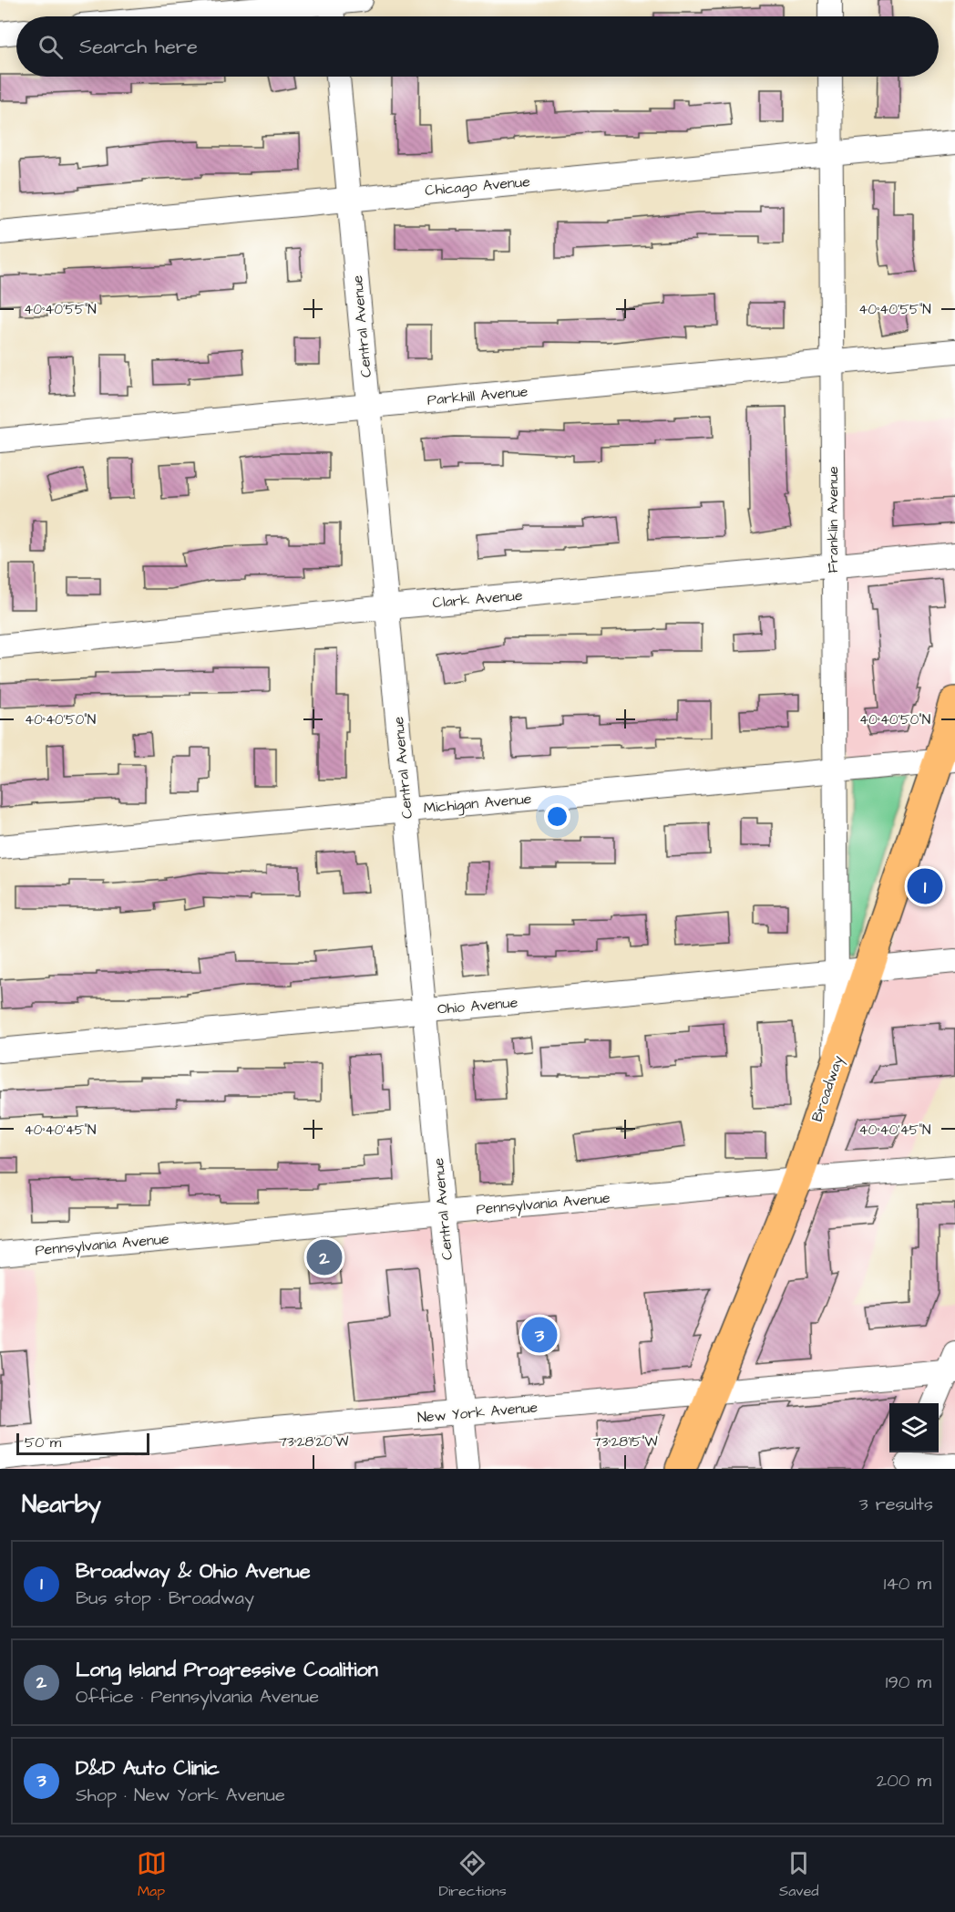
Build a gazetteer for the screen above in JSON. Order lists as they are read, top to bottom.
{
  "streets": {
    "main road": ["Broadway"],
    "street": [
      "Chicago Avenue",
      "Central Avenue",
      "Parkhill Avenue",
      "Franklin Avenue",
      "Clark Avenue",
      "Michigan Avenue",
      "Ohio Avenue",
      "Pennsylvania Avenue",
      "New York Avenue"
    ]
  },
  "crossings": [
    ["Chicago Avenue", "Central Avenue"],
    ["Chicago Avenue", "Franklin Avenue"],
    ["Central Avenue", "Parkhill Avenue"],
    ["Central Avenue", "Clark Avenue"],
    ["Central Avenue", "Michigan Avenue"],
    ["Central Avenue", "Ohio Avenue"],
    ["Central Avenue", "Pennsylvania Avenue"],
    ["Central Avenue", "New York Avenue"],
    ["Parkhill Avenue", "Franklin Avenue"],
    ["Franklin Avenue", "Clark Avenue"],
    ["Franklin Avenue", "Michigan Avenue"],
    ["Franklin Avenue", "Ohio Avenue"],
    ["Franklin Avenue", "Broadway"],
    ["Michigan Avenue", "Broadway"],
    ["Ohio Avenue", "Broadway"],
    ["Broadway", "Pennsylvania Avenue"],
    ["Broadway", "New York Avenue"]
  ],
  "scale_bar": "50 m",
  "page": {
    "search": "Search here",
    "pins": ["1", "2", "3"],
    "scale": "50 m",
    "heading": ["Nearby", "3 results"],
    "list": [
      {
        "mark": "1",
        "name": "Broadway & Ohio Avenue",
        "note": "Bus stop · Broadway",
        "value": "140 m"
      },
      {
        "mark": "2",
        "name": "Long Island Progressive Coalition",
        "note": "Office · Pennsylvania Avenue",
        "value": "190 m"
      },
      {
        "mark": "3",
        "name": "D&D Auto Clinic",
        "note": "Shop · New York Avenue",
        "value": "200 m"
      }
    ],
    "nav": ["Map", "Directions", "Saved"]
  },
  "coordinates": [
    "40°40'55\"N",
    "40°40'50\"N",
    "40°40'45\"N",
    "73°28'20\"W",
    "73°28'15\"W"
  ]
}
